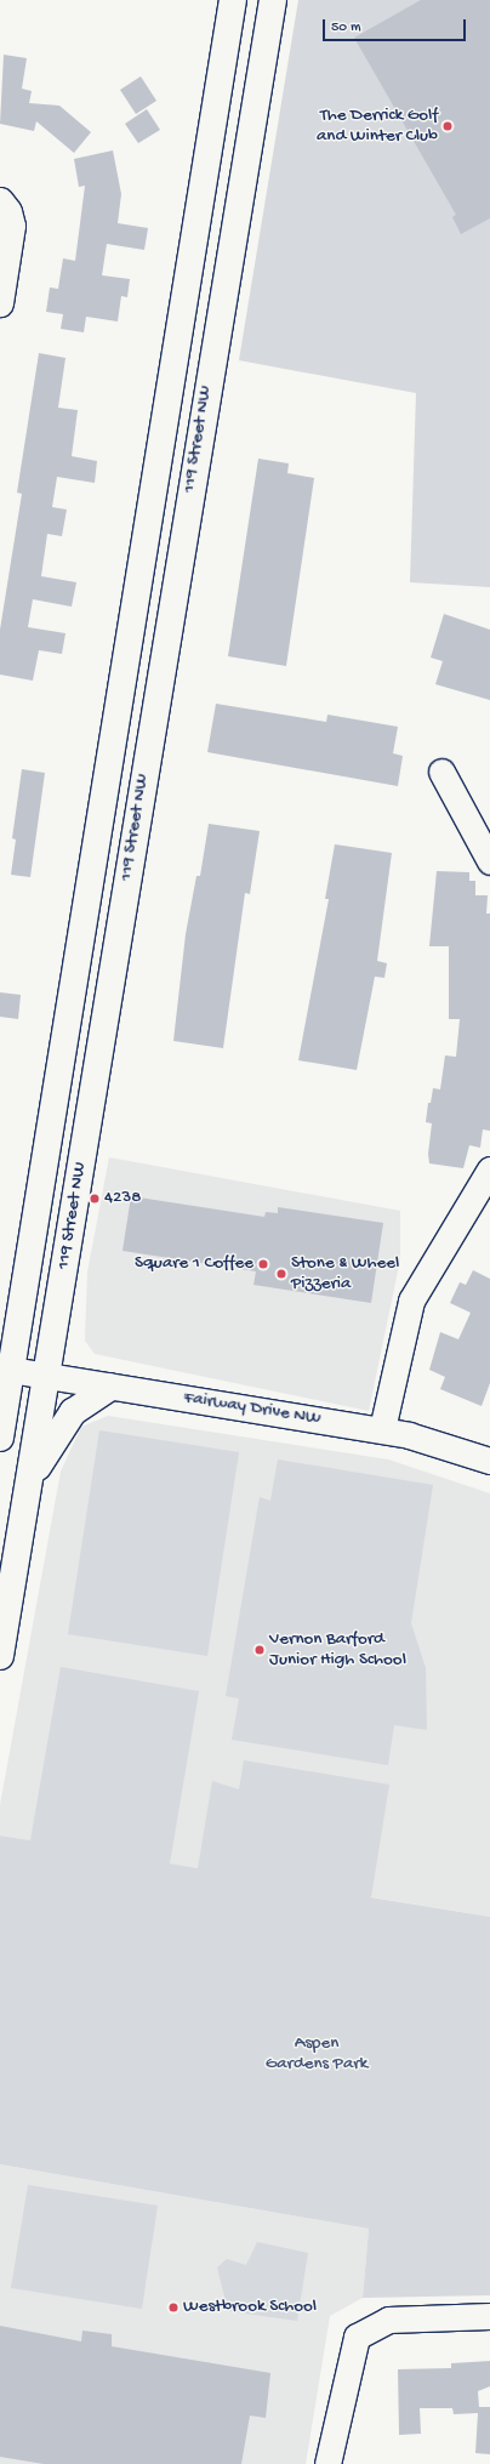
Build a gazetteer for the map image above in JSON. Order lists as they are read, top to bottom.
{
  "streets": {
    "main road": ["119 Street NW"],
    "street": ["Fairway Drive NW"]
  },
  "crossings": [
    ["119 Street NW", "Fairway Drive NW"]
  ],
  "parks": ["Aspen Gardens Park"],
  "places": [
    "The Derrick Golf and Winter Club",
    "4238",
    "Square 1 Coffee",
    "Stone & Wheel Pizzeria",
    "Vernon Barford Junior High School",
    "Westbrook School"
  ],
  "scale_bar": "50 m"
}
